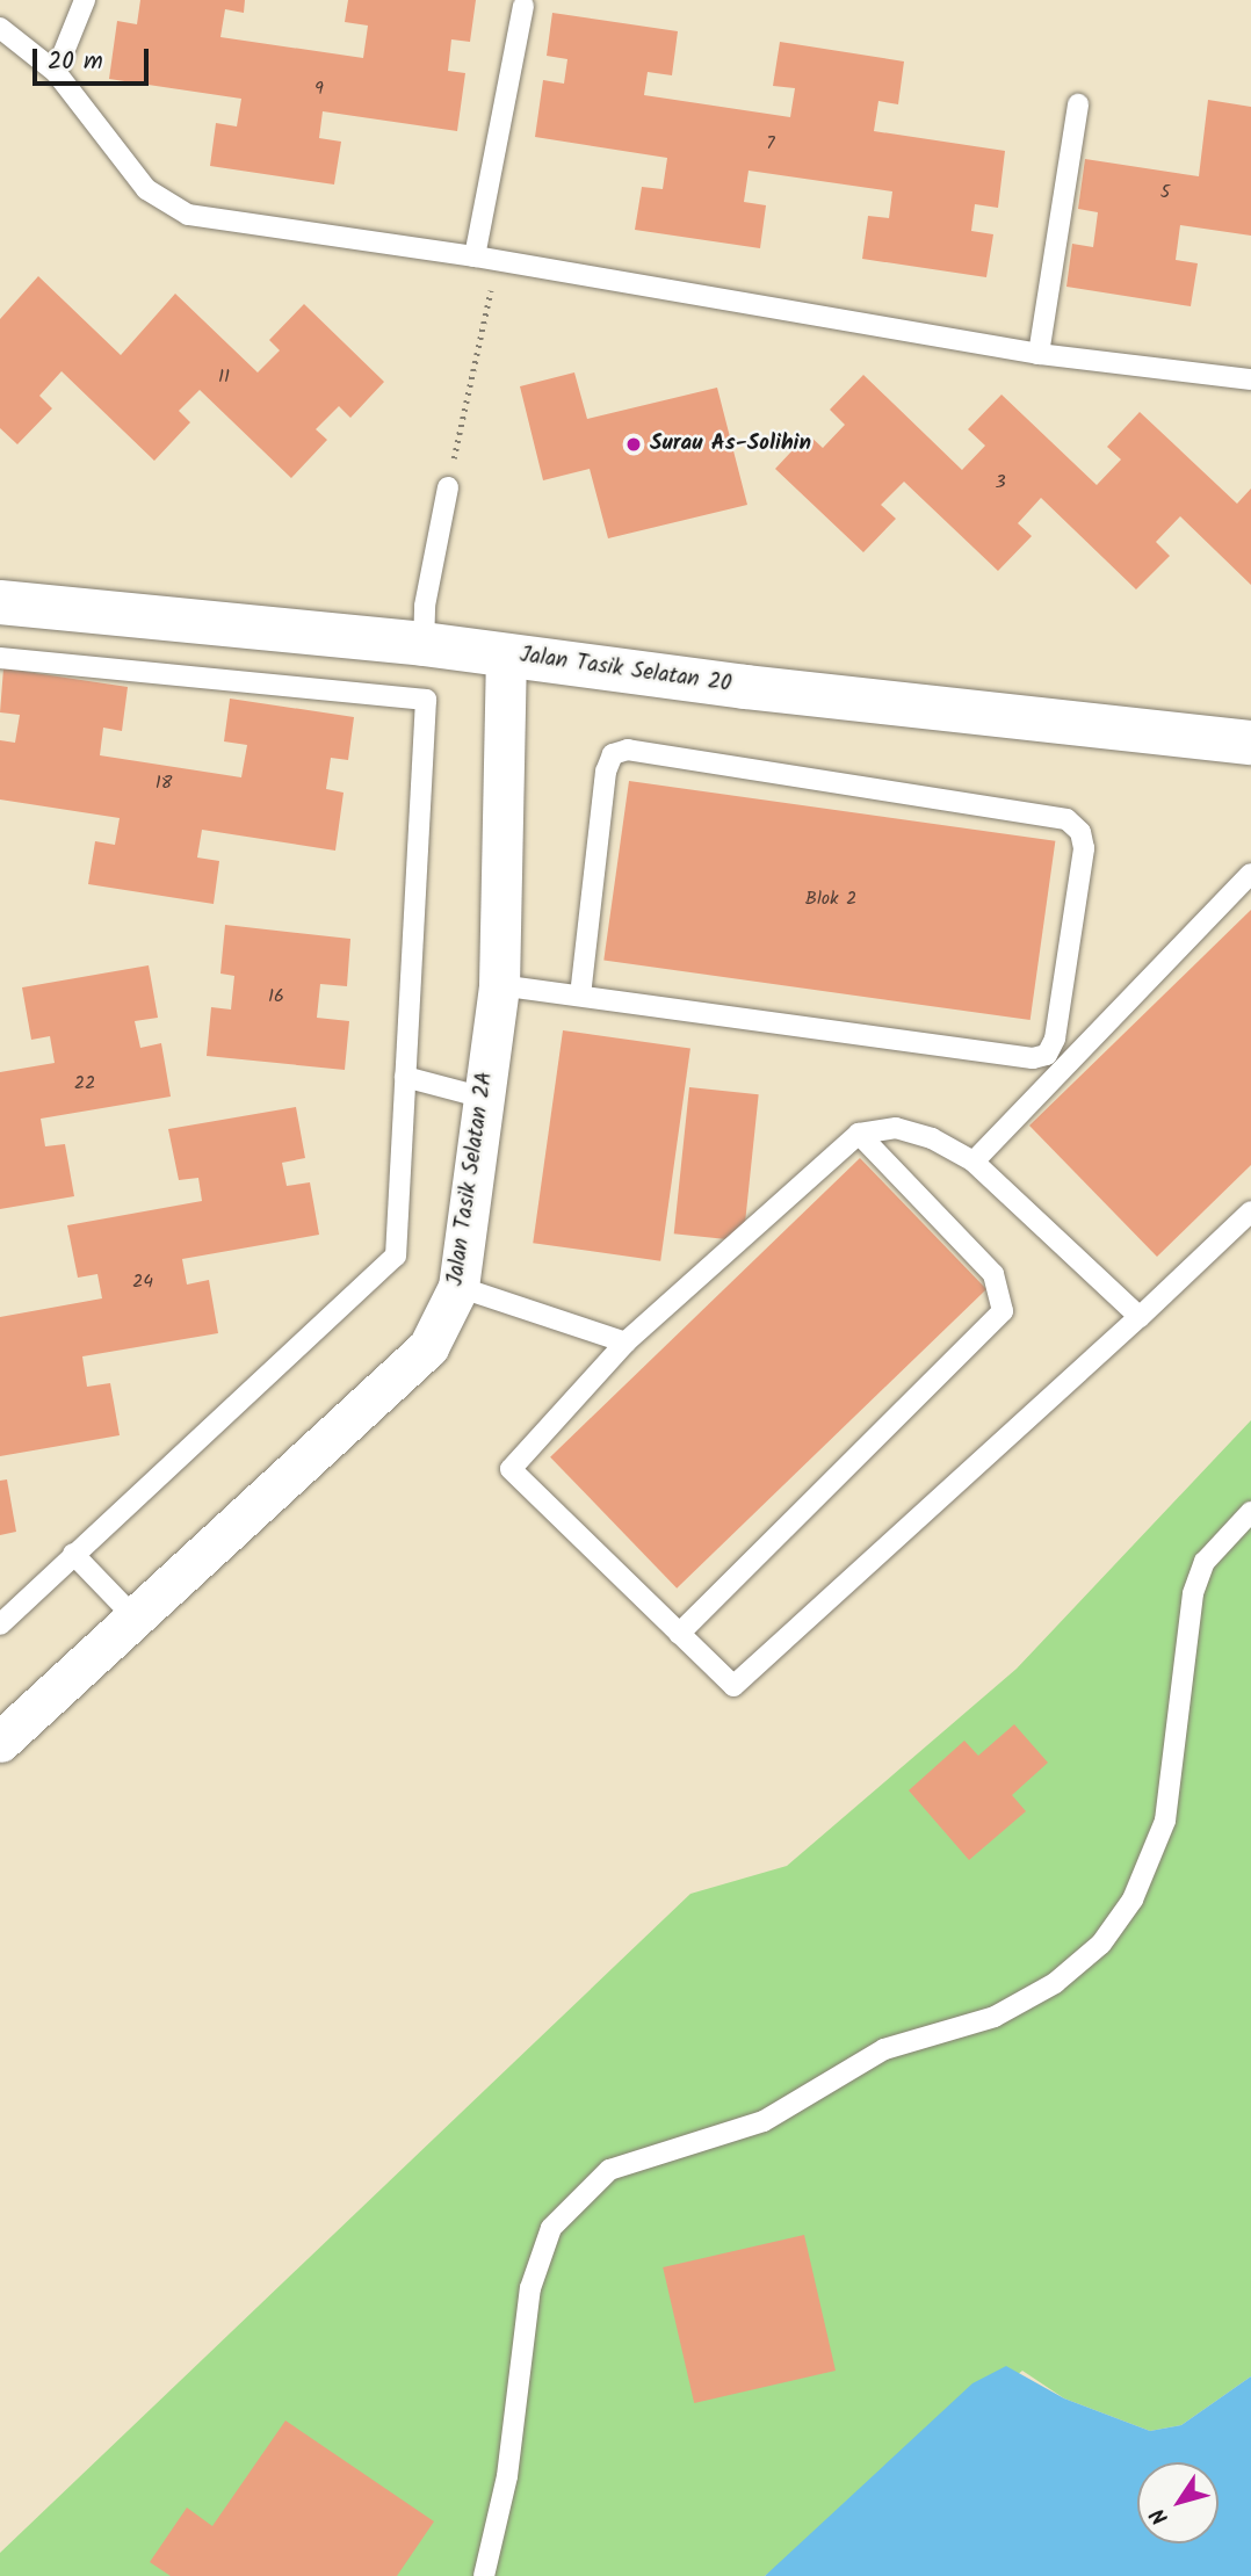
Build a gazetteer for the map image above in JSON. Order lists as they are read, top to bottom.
{
  "streets": {
    "street": ["Jalan Tasik Selatan 20", "Jalan Tasik Selatan 2A"]
  },
  "crossings": [
    ["Jalan Tasik Selatan 20", "Jalan Tasik Selatan 2A"]
  ],
  "places": ["Surau As-Solihin"],
  "house_numbers": [
    "9",
    "7",
    "5",
    "11",
    "3",
    "18",
    "Blok 2",
    "16",
    "22",
    "24"
  ],
  "scale_bar": "20 m",
  "north": "bottom left"
}
